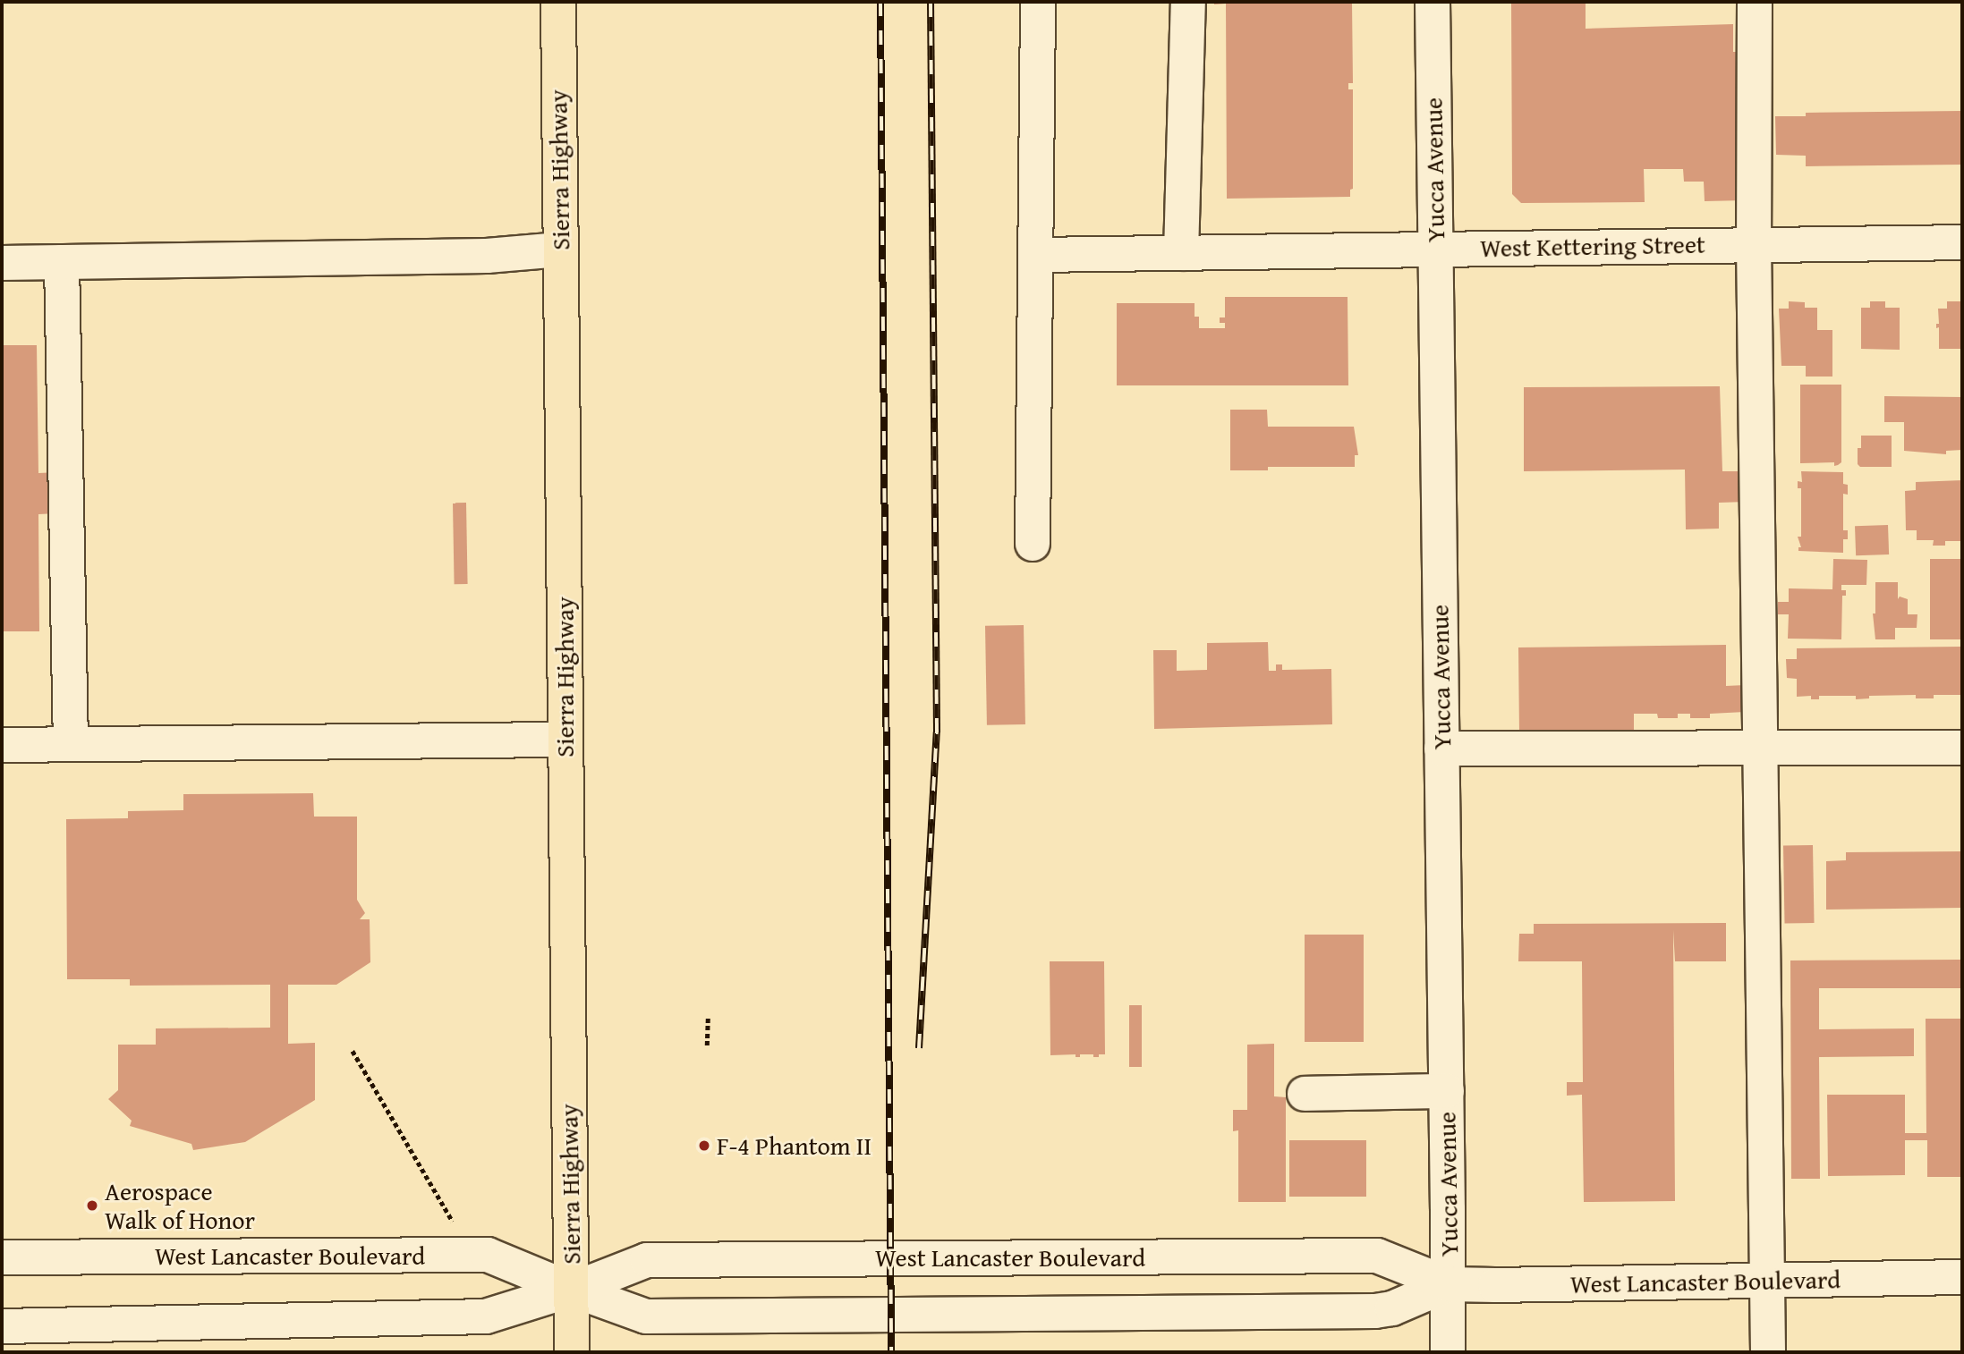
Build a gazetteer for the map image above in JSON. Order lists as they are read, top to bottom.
{
  "streets": {
    "main road": ["Sierra Highway"],
    "street": ["Yucca Avenue", "West Kettering Street", "West Lancaster Boulevard"]
  },
  "crossings": [
    ["Sierra Highway", "West Lancaster Boulevard"],
    ["Yucca Avenue", "West Kettering Street"],
    ["Yucca Avenue", "West Lancaster Boulevard"]
  ],
  "places": ["F-4 Phantom II", "Aerospace Walk of Honor"]
}
